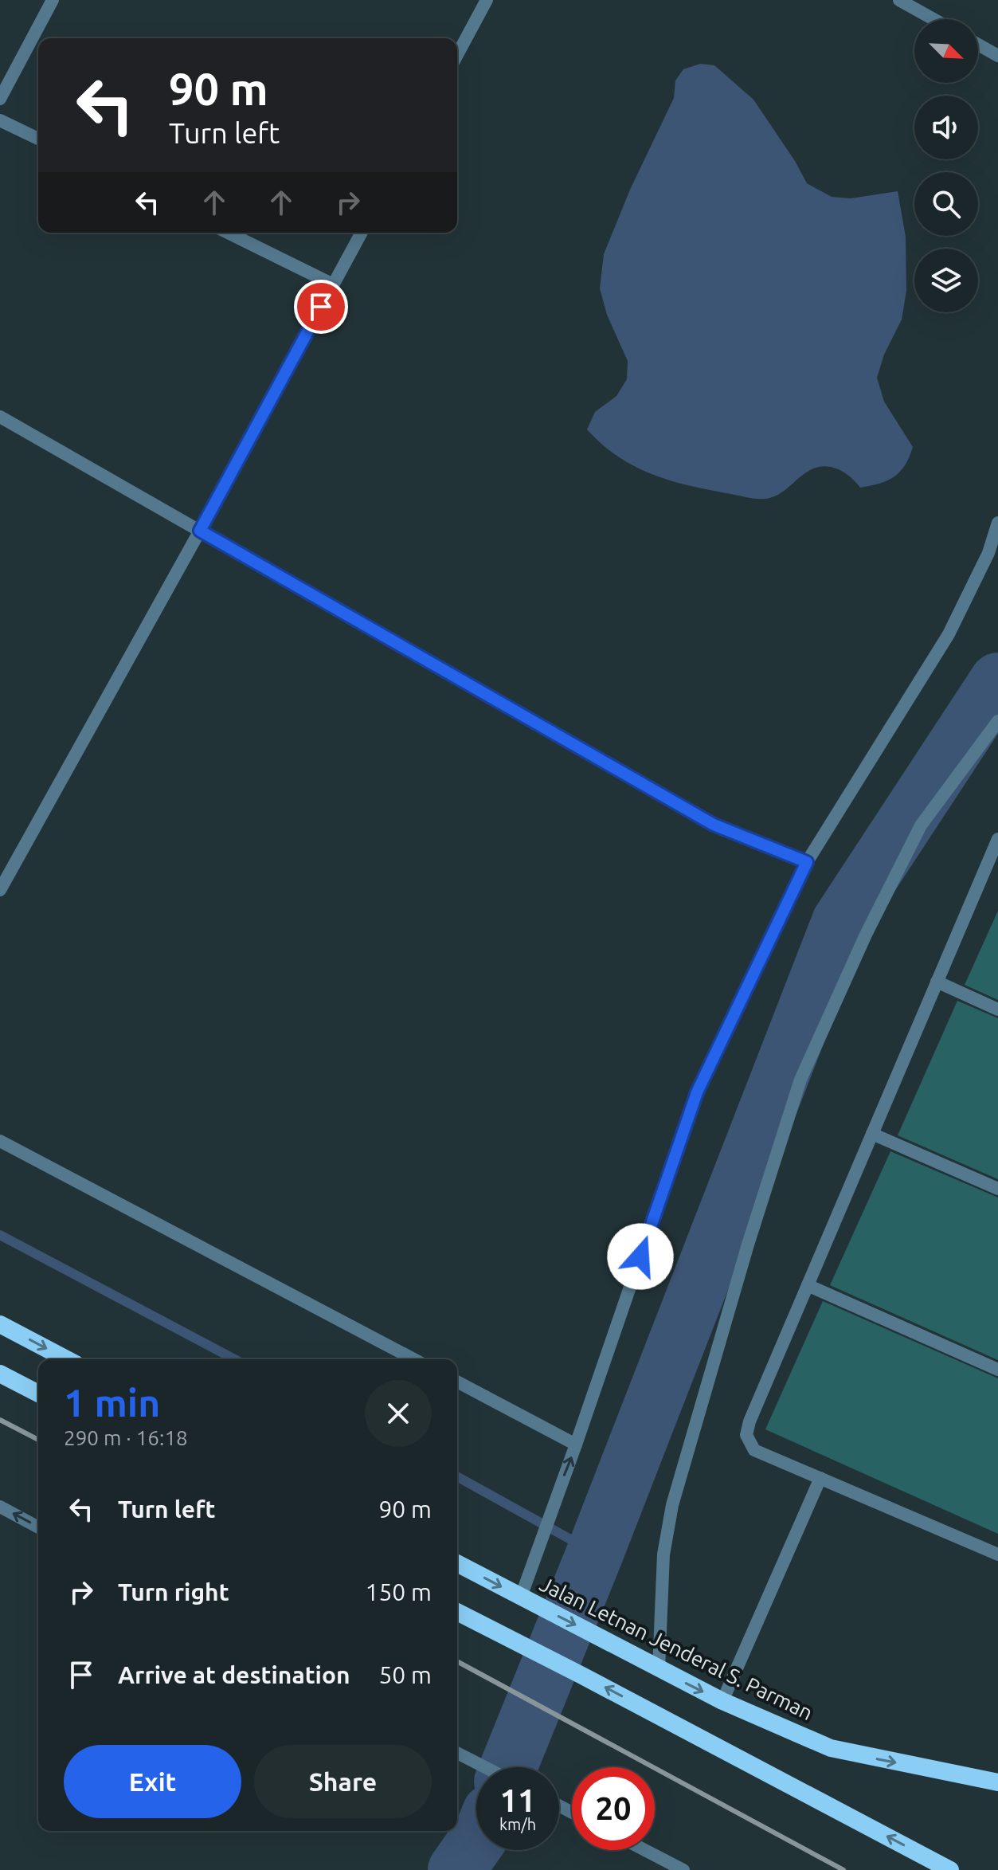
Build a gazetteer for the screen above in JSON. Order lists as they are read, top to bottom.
{
  "streets": {
    "highway": ["Jalan Letnan Jenderal S. Parman"]
  },
  "north": "bottom right",
  "page": {
    "turn": ["90 m", "Turn left"],
    "heading": ["1 min", "290 m · 16:18"],
    "list": [
      {
        "name": "Turn left",
        "value": "90 m"
      },
      {
        "name": "Turn right",
        "value": "150 m"
      },
      {
        "name": "Arrive at destination",
        "value": "50 m"
      }
    ],
    "buttons": ["Exit", "Share"],
    "speed": "11 km/h",
    "limit": "20"
  }
}
